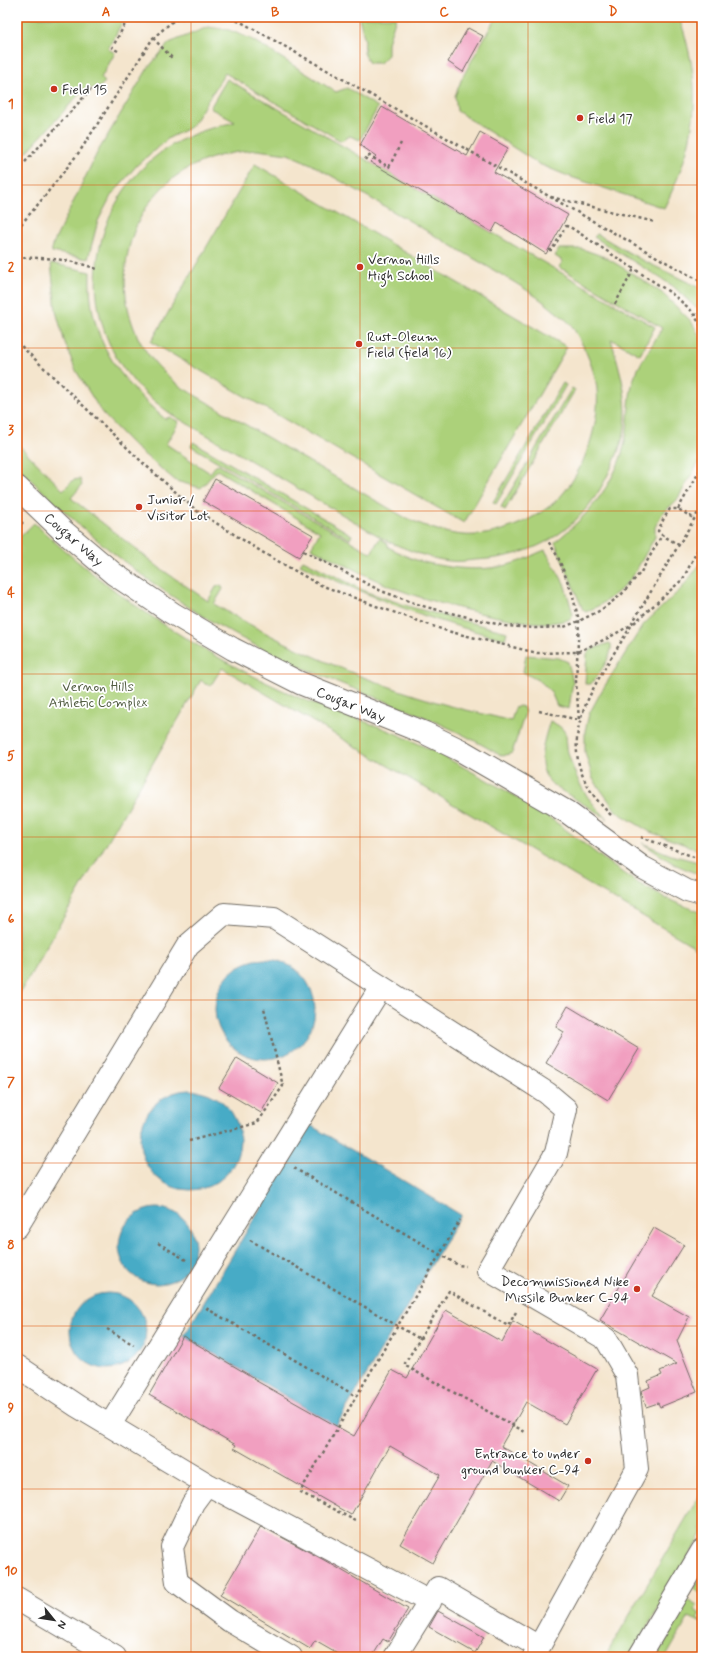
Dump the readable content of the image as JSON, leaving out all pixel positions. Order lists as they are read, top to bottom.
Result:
{
  "streets": {
    "street": ["Cougar Way"]
  },
  "parks": ["Vernon Hills Athletic Complex"],
  "places": [
    "Field 15",
    "Field 17",
    "Vernon Hills High School",
    "Rust-Oleum Field (field 16)",
    "Junior / Visitor Lot",
    "Decommissioned Nike Missile Bunker C-94",
    "Entrance to under ground bunker C-94"
  ],
  "north": "bottom right",
  "grid": {
    "columns": [
      "A",
      "B",
      "C",
      "D"
    ],
    "rows": [
      "1",
      "2",
      "3",
      "4",
      "5",
      "6",
      "7",
      "8",
      "9",
      "10"
    ]
  }
}
